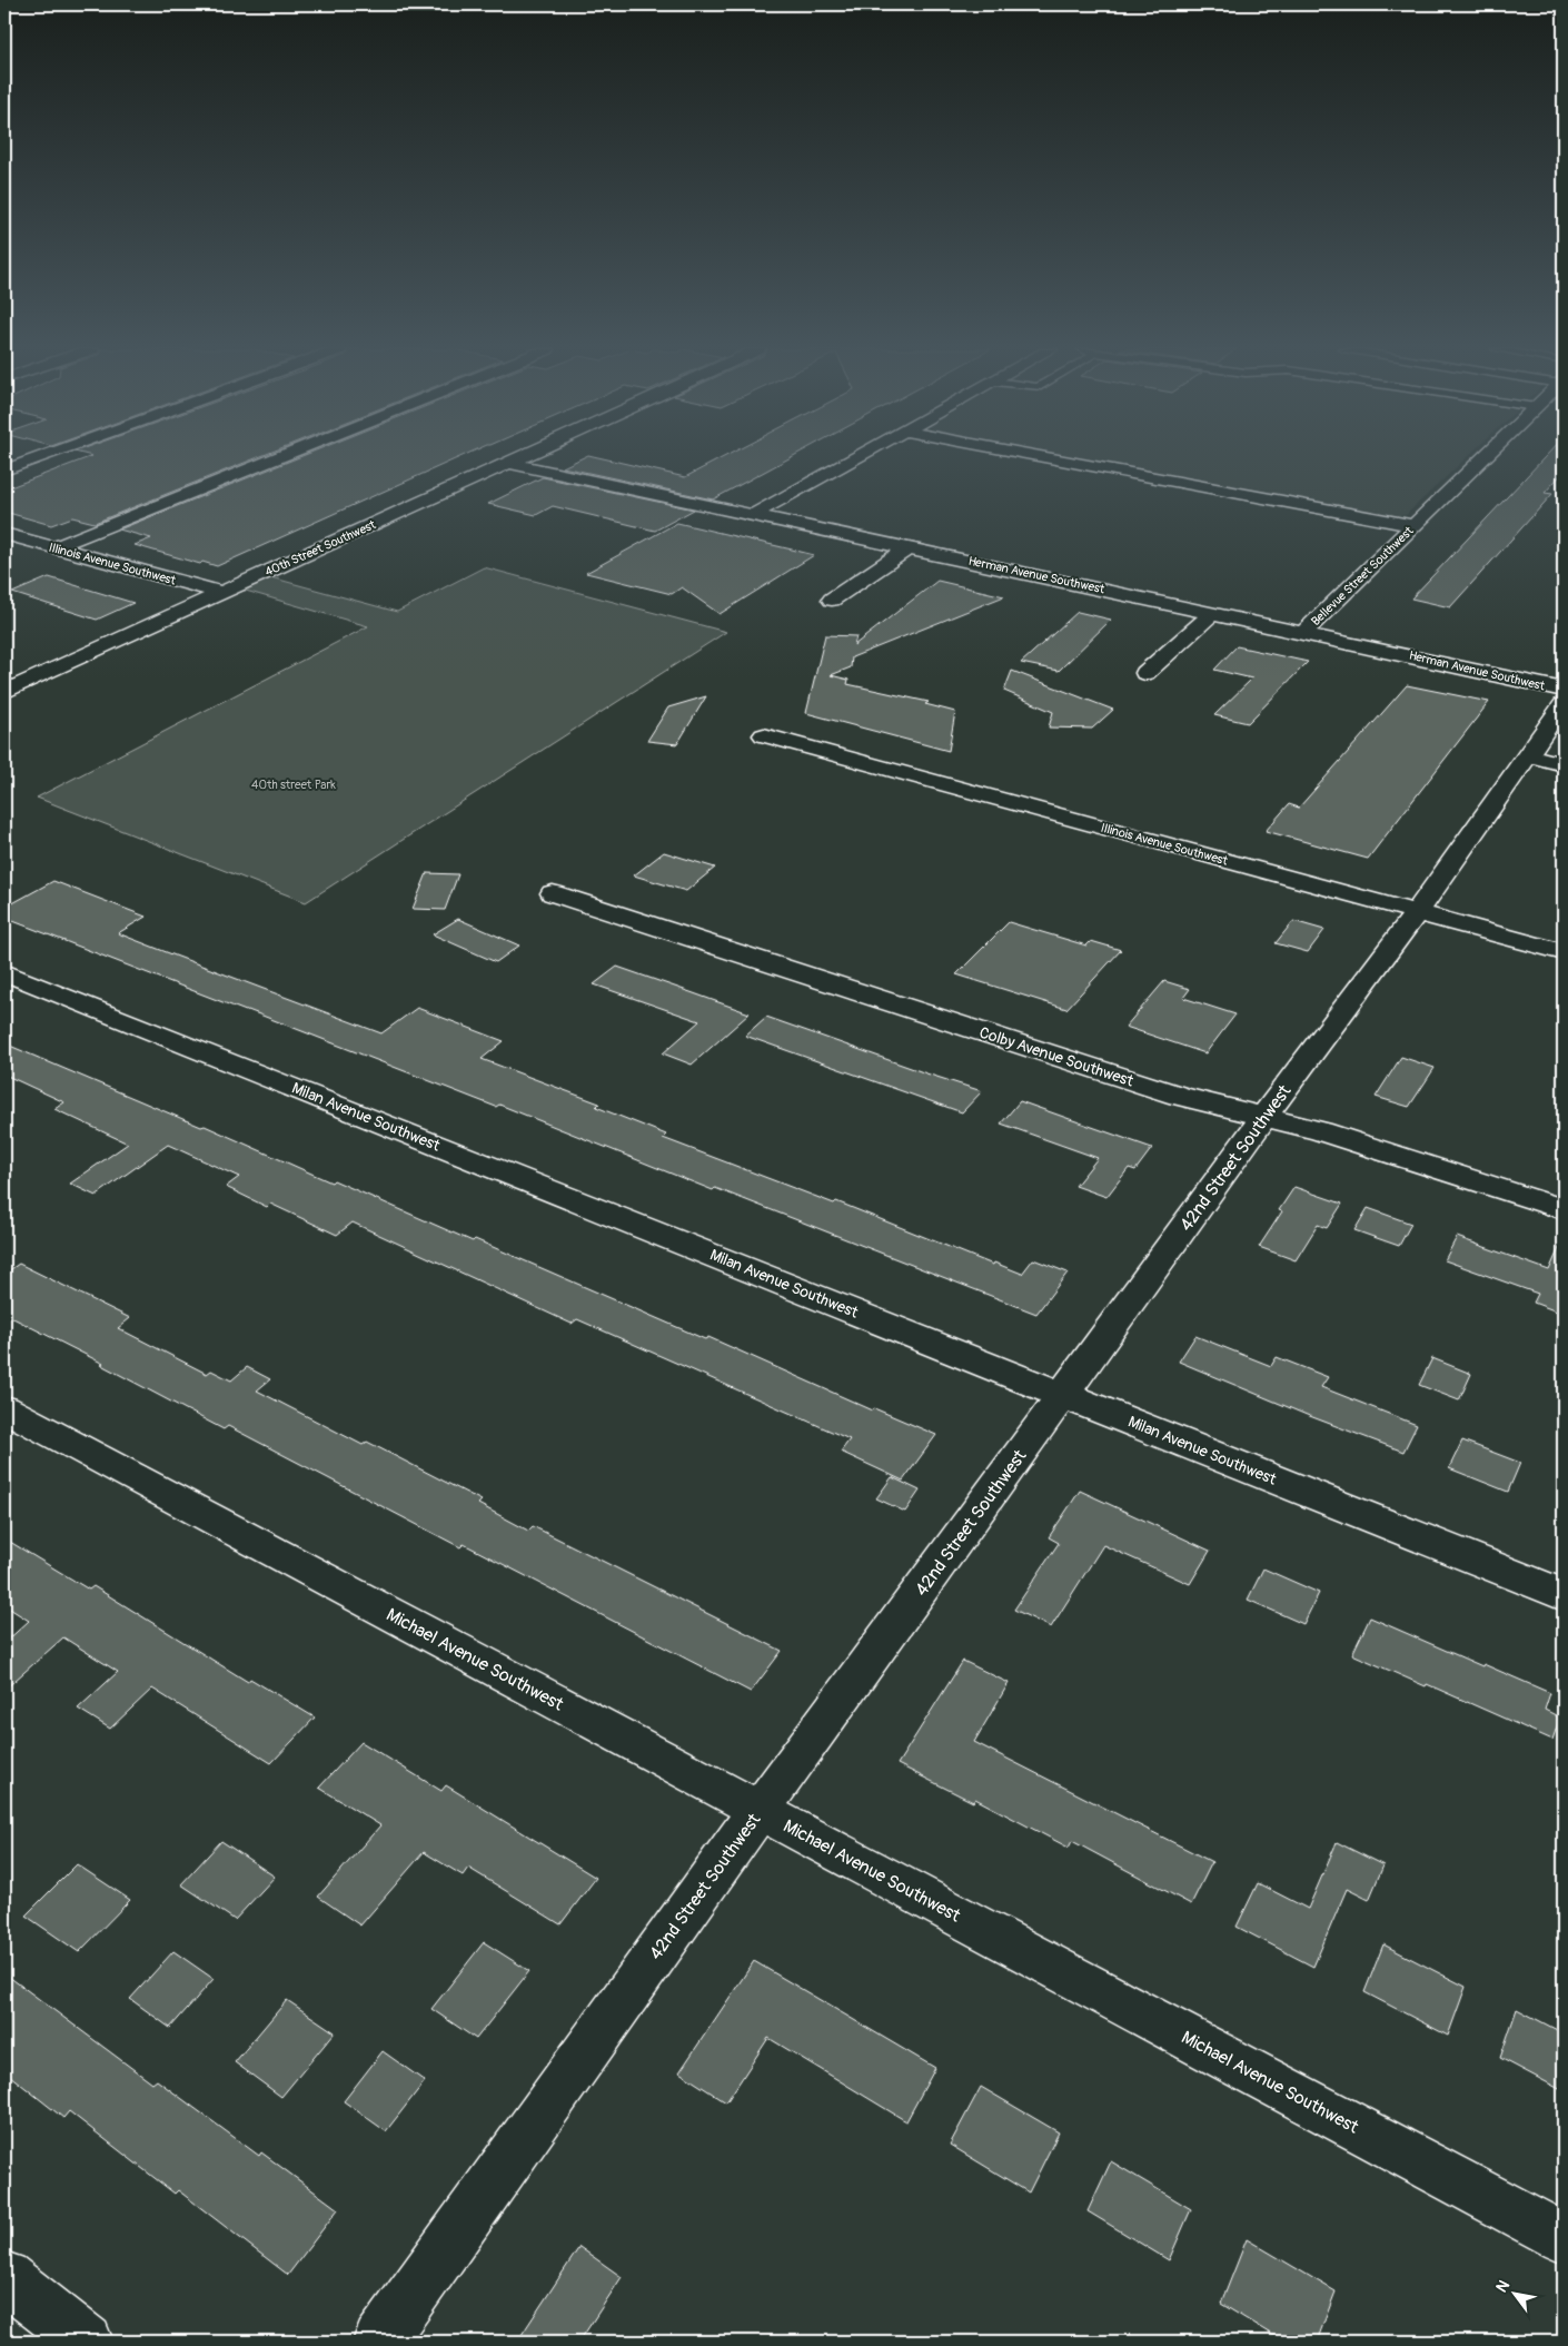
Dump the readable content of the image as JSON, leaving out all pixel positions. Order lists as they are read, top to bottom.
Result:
{
  "streets": {
    "street": [
      "40th Street Southwest",
      "Illinois Avenue Southwest",
      "Herman Avenue Southwest",
      "Bellevue Street Southwest",
      "Colby Avenue Southwest",
      "Milan Avenue Southwest",
      "42nd Street Southwest",
      "Michael Avenue Southwest"
    ]
  },
  "crossings": [
    ["40th Street Southwest", "Illinois Avenue Southwest"],
    ["40th Street Southwest", "Herman Avenue Southwest"],
    ["Illinois Avenue Southwest", "42nd Street Southwest"],
    ["Herman Avenue Southwest", "Bellevue Street Southwest"],
    ["Colby Avenue Southwest", "42nd Street Southwest"],
    ["Milan Avenue Southwest", "42nd Street Southwest"],
    ["42nd Street Southwest", "Michael Avenue Southwest"]
  ],
  "parks": ["40th street Park"],
  "north": "top left"
}
